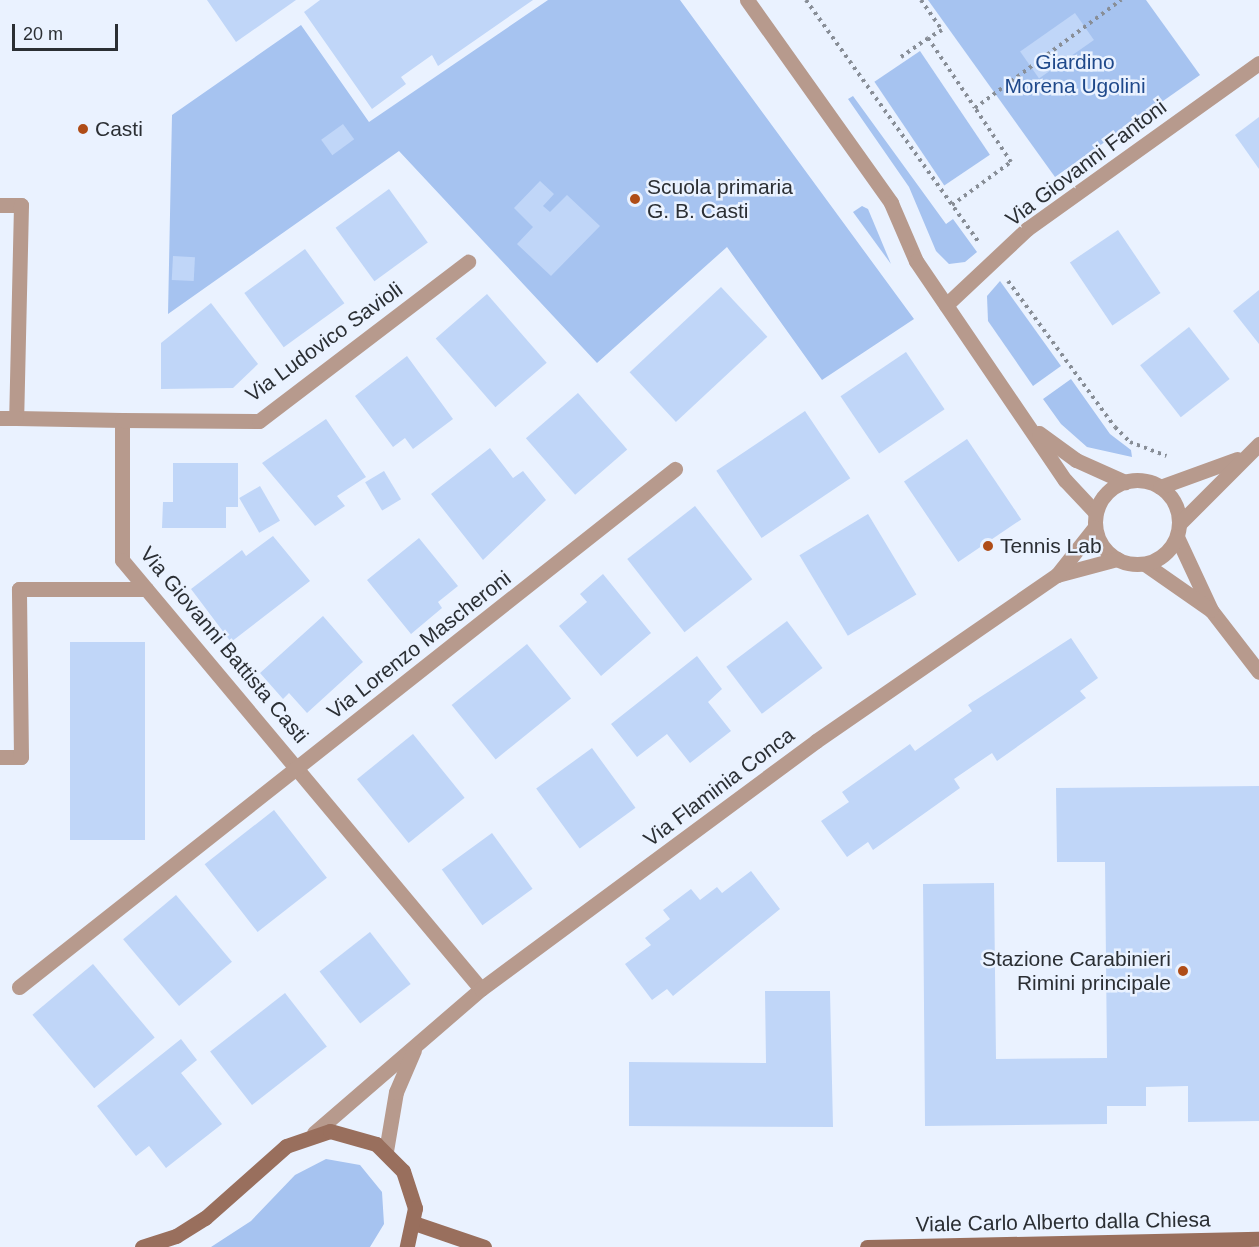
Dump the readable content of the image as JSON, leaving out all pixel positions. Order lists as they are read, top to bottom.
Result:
{
  "streets": {
    "main road": ["Viale Carlo Alberto dalla Chiesa"],
    "street": [
      "Via Giovanni Fantoni",
      "Via Ludovico Savioli",
      "Via Giovanni Battista Casti",
      "Via Lorenzo Mascheroni",
      "Via Flaminia Conca"
    ]
  },
  "crossings": [
    ["Via Ludovico Savioli", "Via Giovanni Battista Casti"],
    ["Via Giovanni Battista Casti", "Via Lorenzo Mascheroni"],
    ["Via Giovanni Battista Casti", "Via Flaminia Conca"]
  ],
  "parks": ["Giardino Morena Ugolini"],
  "places": [
    "Casti",
    "Scuola primaria G. B. Casti",
    "Tennis Lab",
    "Stazione Carabinieri Rimini principale"
  ],
  "scale_bar": "20 m"
}
